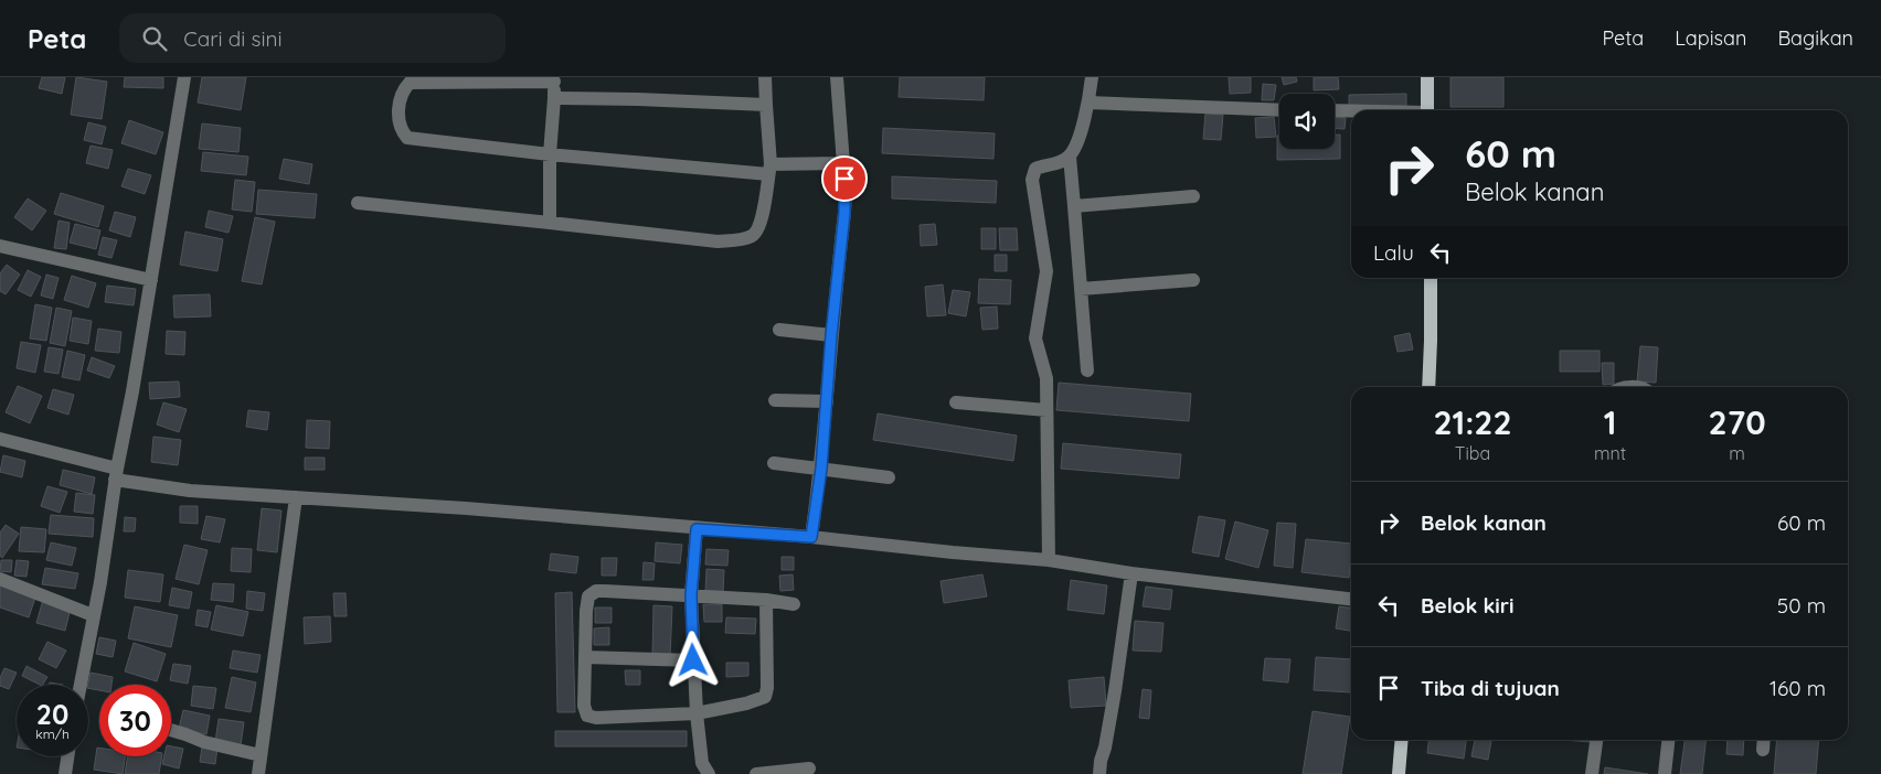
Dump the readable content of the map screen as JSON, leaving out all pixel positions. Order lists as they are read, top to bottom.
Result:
{
  "page": {
    "header": "Peta",
    "search": "Cari di sini",
    "nav": ["Peta", "Lapisan", "Bagikan"],
    "turn": ["60 m", "Belok kanan"],
    "then": "Lalu",
    "eta": [
      "21:22",
      "Tiba",
      "1",
      "mnt",
      "270",
      "m"
    ],
    "list": [
      {
        "name": "Belok kanan",
        "value": "60 m"
      },
      {
        "name": "Belok kiri",
        "value": "50 m"
      },
      {
        "name": "Tiba di tujuan",
        "value": "160 m"
      }
    ],
    "speed": "20 km/h",
    "limit": "30"
  }
}
